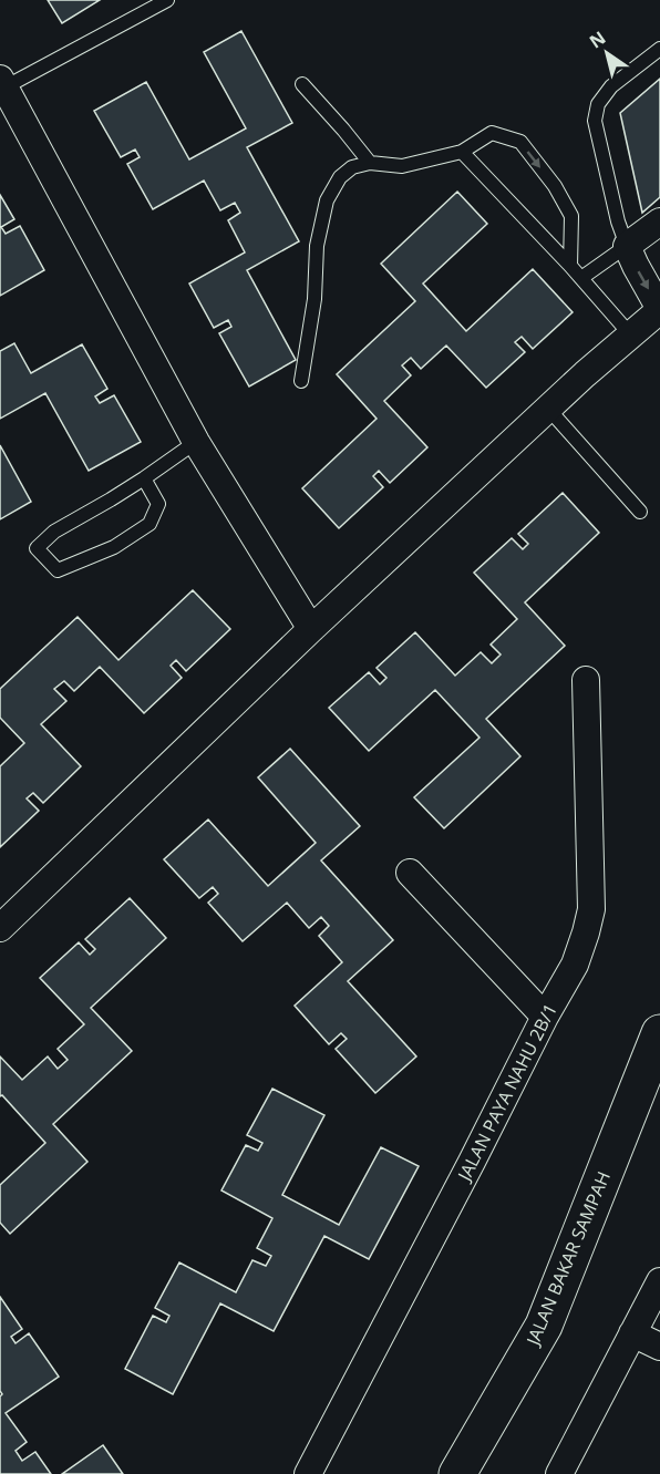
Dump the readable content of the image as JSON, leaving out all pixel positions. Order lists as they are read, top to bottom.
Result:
{
  "streets": {
    "main road": ["JALAN BAKAR SAMPAH"],
    "street": ["JALAN PAYA NAHU 2B/1"]
  },
  "north": "top left"
}
